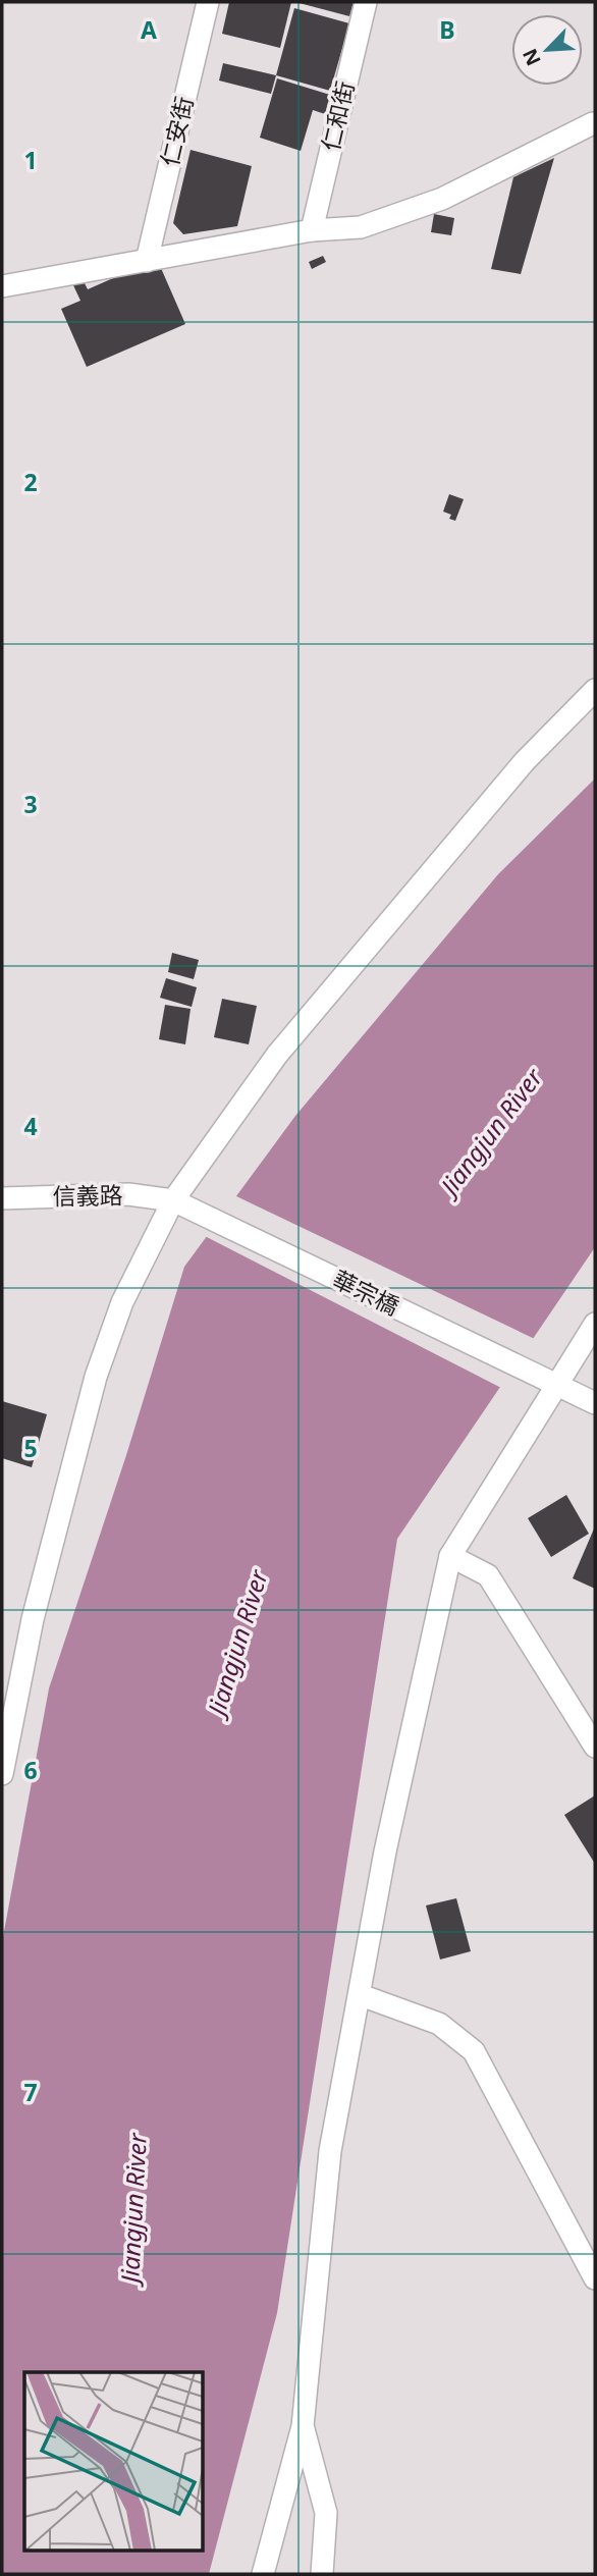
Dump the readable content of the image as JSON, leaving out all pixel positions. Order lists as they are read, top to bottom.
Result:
{
  "streets": {
    "street": [
      "仁和街",
      "仁安街",
      "信義路",
      "華宗橋"
    ]
  },
  "crossings": [
    ["信義路", "華宗橋"]
  ],
  "water": ["Jiangjun River"],
  "north": "bottom left",
  "grid": {
    "columns": ["A", "B"],
    "rows": [
      "1",
      "2",
      "3",
      "4",
      "5",
      "6",
      "7"
    ]
  }
}
